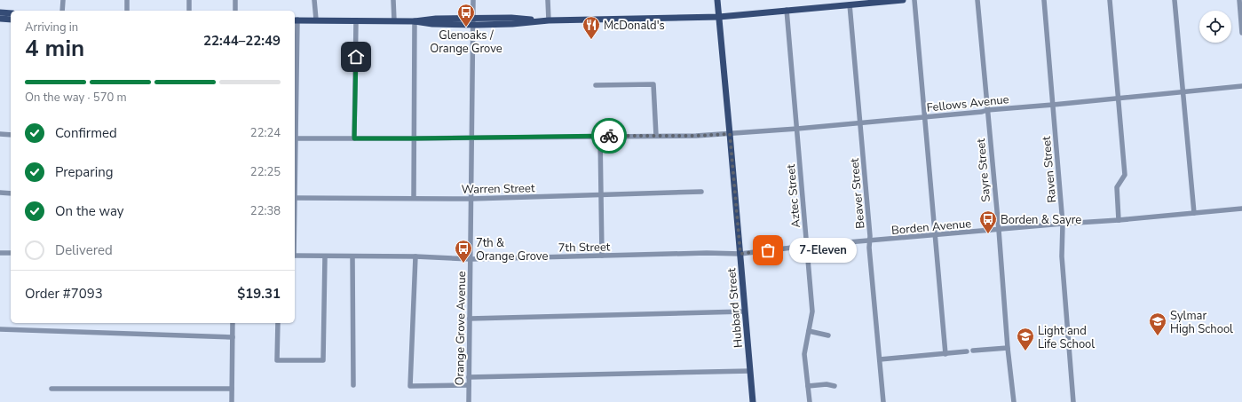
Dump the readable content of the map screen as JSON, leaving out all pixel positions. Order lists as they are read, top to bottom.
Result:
{
  "streets": {
    "main road": ["Hubbard Street"],
    "street": [
      "Fellows Avenue",
      "Raven Street",
      "Sayre Street",
      "Warren Street",
      "Beaver Street",
      "Aztec Street",
      "Borden Avenue",
      "7th Street",
      "Orange Grove Avenue"
    ]
  },
  "crossings": [
    ["Fellows Avenue", "Raven Street"],
    ["Fellows Avenue", "Sayre Street"],
    ["Fellows Avenue", "Beaver Street"],
    ["Fellows Avenue", "Aztec Street"],
    ["Fellows Avenue", "Hubbard Street"],
    ["Fellows Avenue", "Orange Grove Avenue"],
    ["Raven Street", "Borden Avenue"],
    ["Sayre Street", "Borden Avenue"],
    ["Warren Street", "Orange Grove Avenue"],
    ["Beaver Street", "Borden Avenue"],
    ["Aztec Street", "Borden Avenue"],
    ["Borden Avenue", "7th Street"],
    ["Borden Avenue", "Hubbard Street"],
    ["7th Street", "Orange Grove Avenue"]
  ],
  "places": {
    "bus stop": ["Glenoaks / Orange Grove", "Borden & Sayre", "7th & Orange Grove"],
    "restaurant": ["McDonald's"],
    "other": ["7-Eleven"],
    "school or university": ["Sylmar High School", "Light and Life School"]
  },
  "page": {
    "heading": ["4 min", "Arriving in", "22:44–22:49"],
    "panel": ["Order #7093", "$19.31"],
    "bar": "On the way · 570 m",
    "list": [
      ["Confirmed", "22:24"],
      ["Preparing", "22:25"],
      ["On the way", "22:38"],
      "Delivered"
    ],
    "bubble": "7-Eleven"
  }
}
